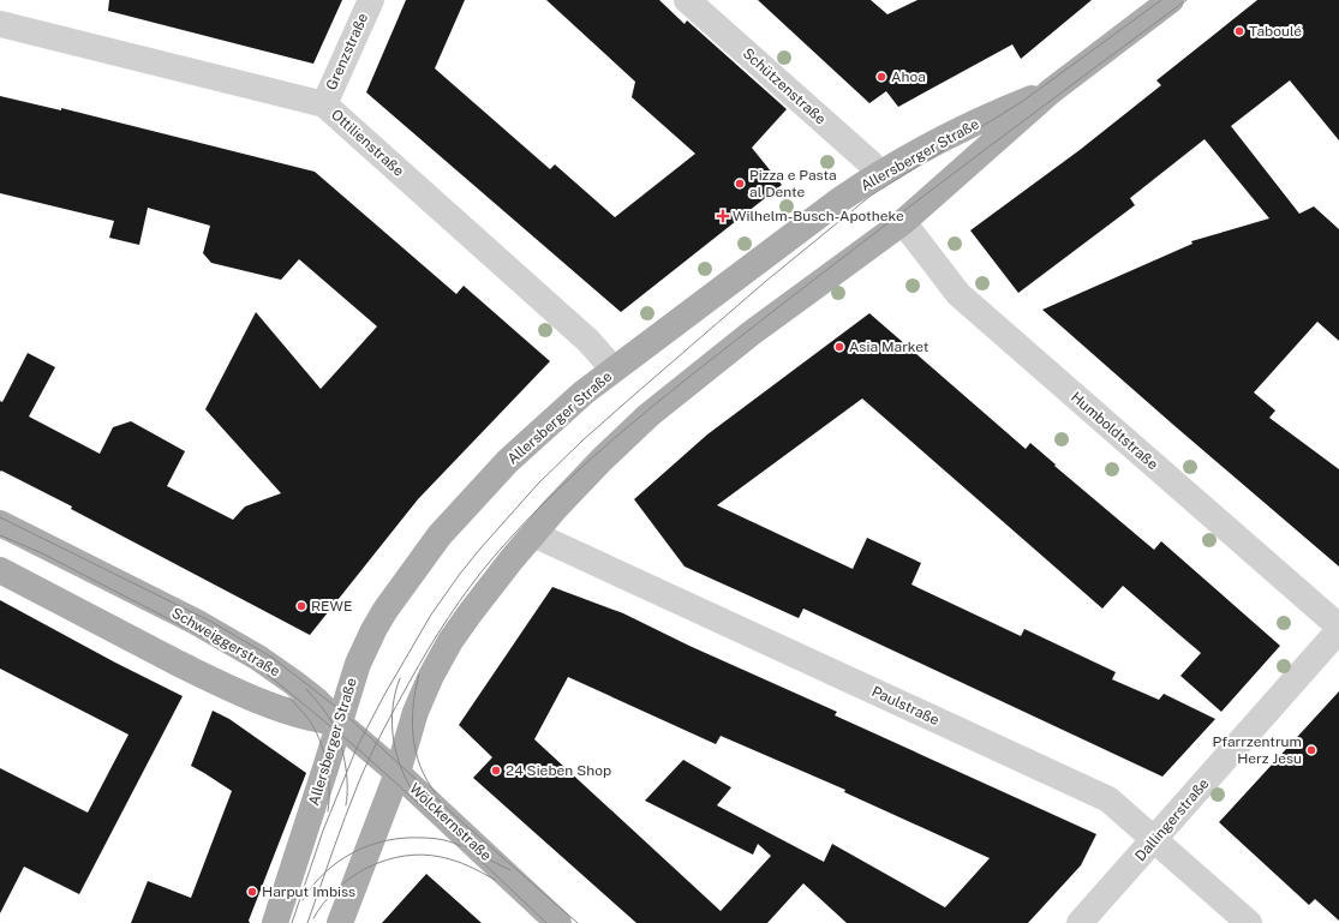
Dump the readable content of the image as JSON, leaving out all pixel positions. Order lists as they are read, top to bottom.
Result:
{
  "streets": {
    "main road": ["Allersberger Straße", "Schweiggerstraße", "Wölckernstraße"],
    "street": [
      "Grenzstraße",
      "Schützenstraße",
      "Ottilienstraße",
      "Humboldtstraße",
      "Paulstraße",
      "Dallingerstraße"
    ]
  },
  "crossings": [
    ["Grenzstraße", "Ottilienstraße"],
    ["Schützenstraße", "Allersberger Straße"],
    ["Ottilienstraße", "Allersberger Straße"],
    ["Allersberger Straße", "Humboldtstraße"],
    ["Allersberger Straße", "Schweiggerstraße"],
    ["Allersberger Straße", "Paulstraße"],
    ["Allersberger Straße", "Wölckernstraße"],
    ["Humboldtstraße", "Dallingerstraße"],
    ["Schweiggerstraße", "Wölckernstraße"],
    ["Paulstraße", "Dallingerstraße"]
  ],
  "places": {
    "other": [
      "Taboulé",
      "Ahoa",
      "Pizza e Pasta al Dente",
      "Asia Market",
      "REWE",
      "Pfarrzentrum Herz Jesu",
      "24 Sieben Shop",
      "Harput Imbiss"
    ],
    "health": ["Wilhelm-Busch-Apotheke"]
  }
}
